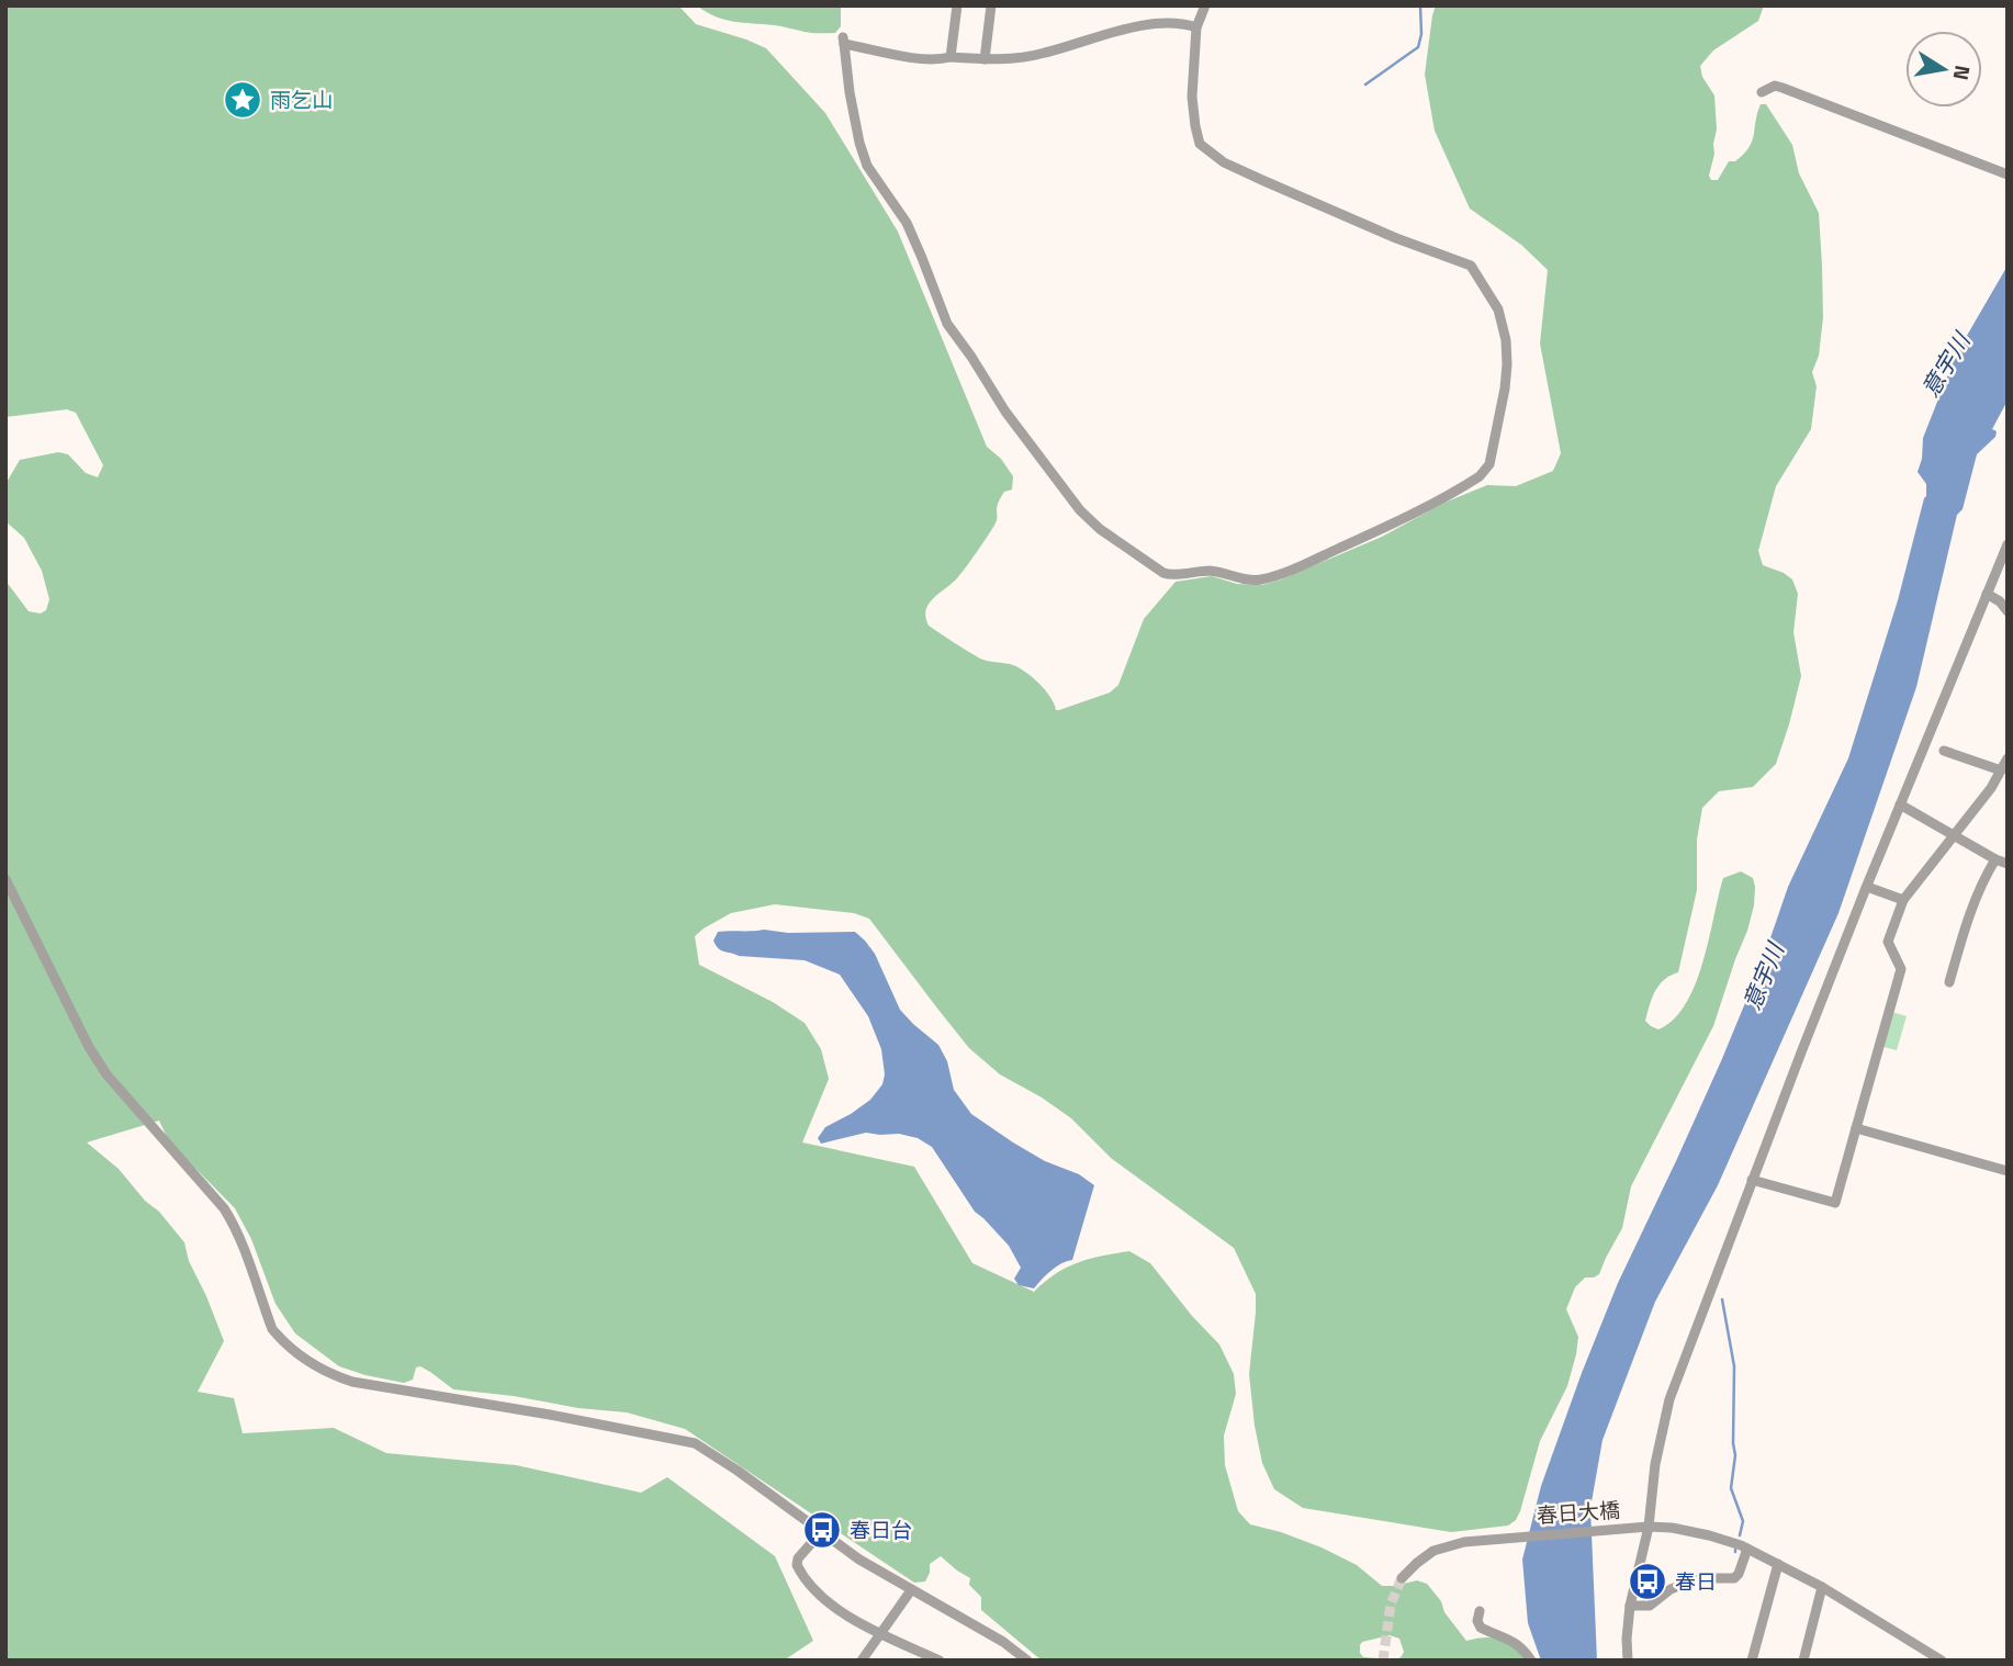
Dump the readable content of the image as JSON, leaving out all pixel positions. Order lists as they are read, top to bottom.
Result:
{
  "streets": {
    "street": ["春日大橋"]
  },
  "water": ["意宇川"],
  "places": {
    "place": ["雨乞山"],
    "bus stop": ["春日台", "春日"]
  },
  "north": "right"
}
